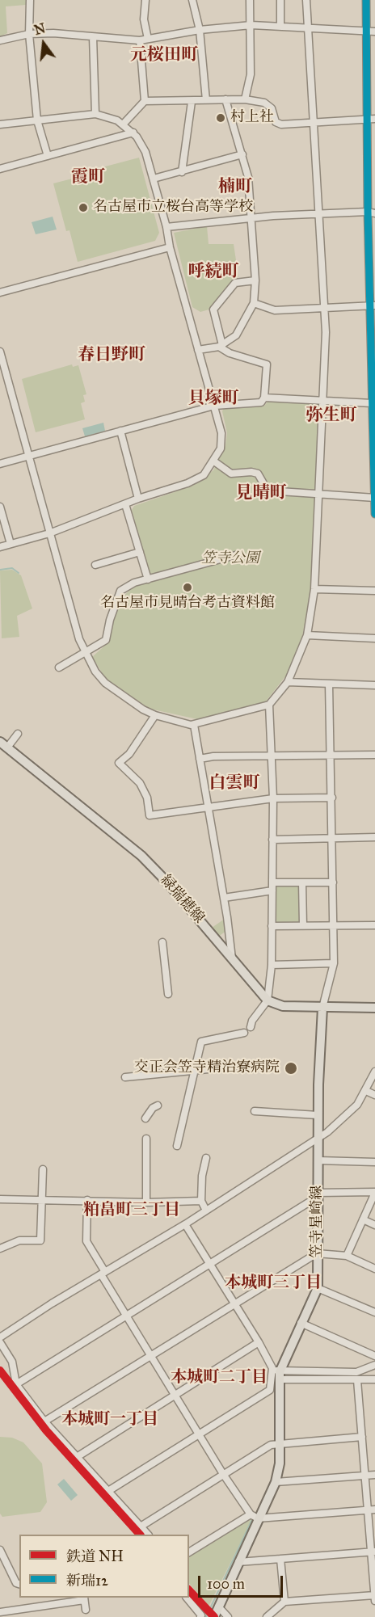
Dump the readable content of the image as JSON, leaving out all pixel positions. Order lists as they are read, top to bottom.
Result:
{
  "streets": {
    "main road": ["緑瑞穂線", "笠寺星崎線"]
  },
  "districts": [
    "元桜田町",
    "霞町",
    "楠町",
    "呼続町",
    "春日野町",
    "貝塚町",
    "弥生町",
    "見晴町",
    "白雲町",
    "粕畠町三丁目",
    "本城町三丁目",
    "本城町二丁目",
    "本城町一丁目"
  ],
  "parks": ["笠寺公園"],
  "places": [
    "村上社",
    "名古屋市立桜台高等学校",
    "名古屋市見晴台考古資料館",
    "交正会笠寺精治寮病院"
  ],
  "lines": ["transit line 新瑞12", "rail line NH"],
  "legend": ["鉄道 NH", "新瑞12"],
  "scale_bar": "100 m",
  "north": "top"
}
